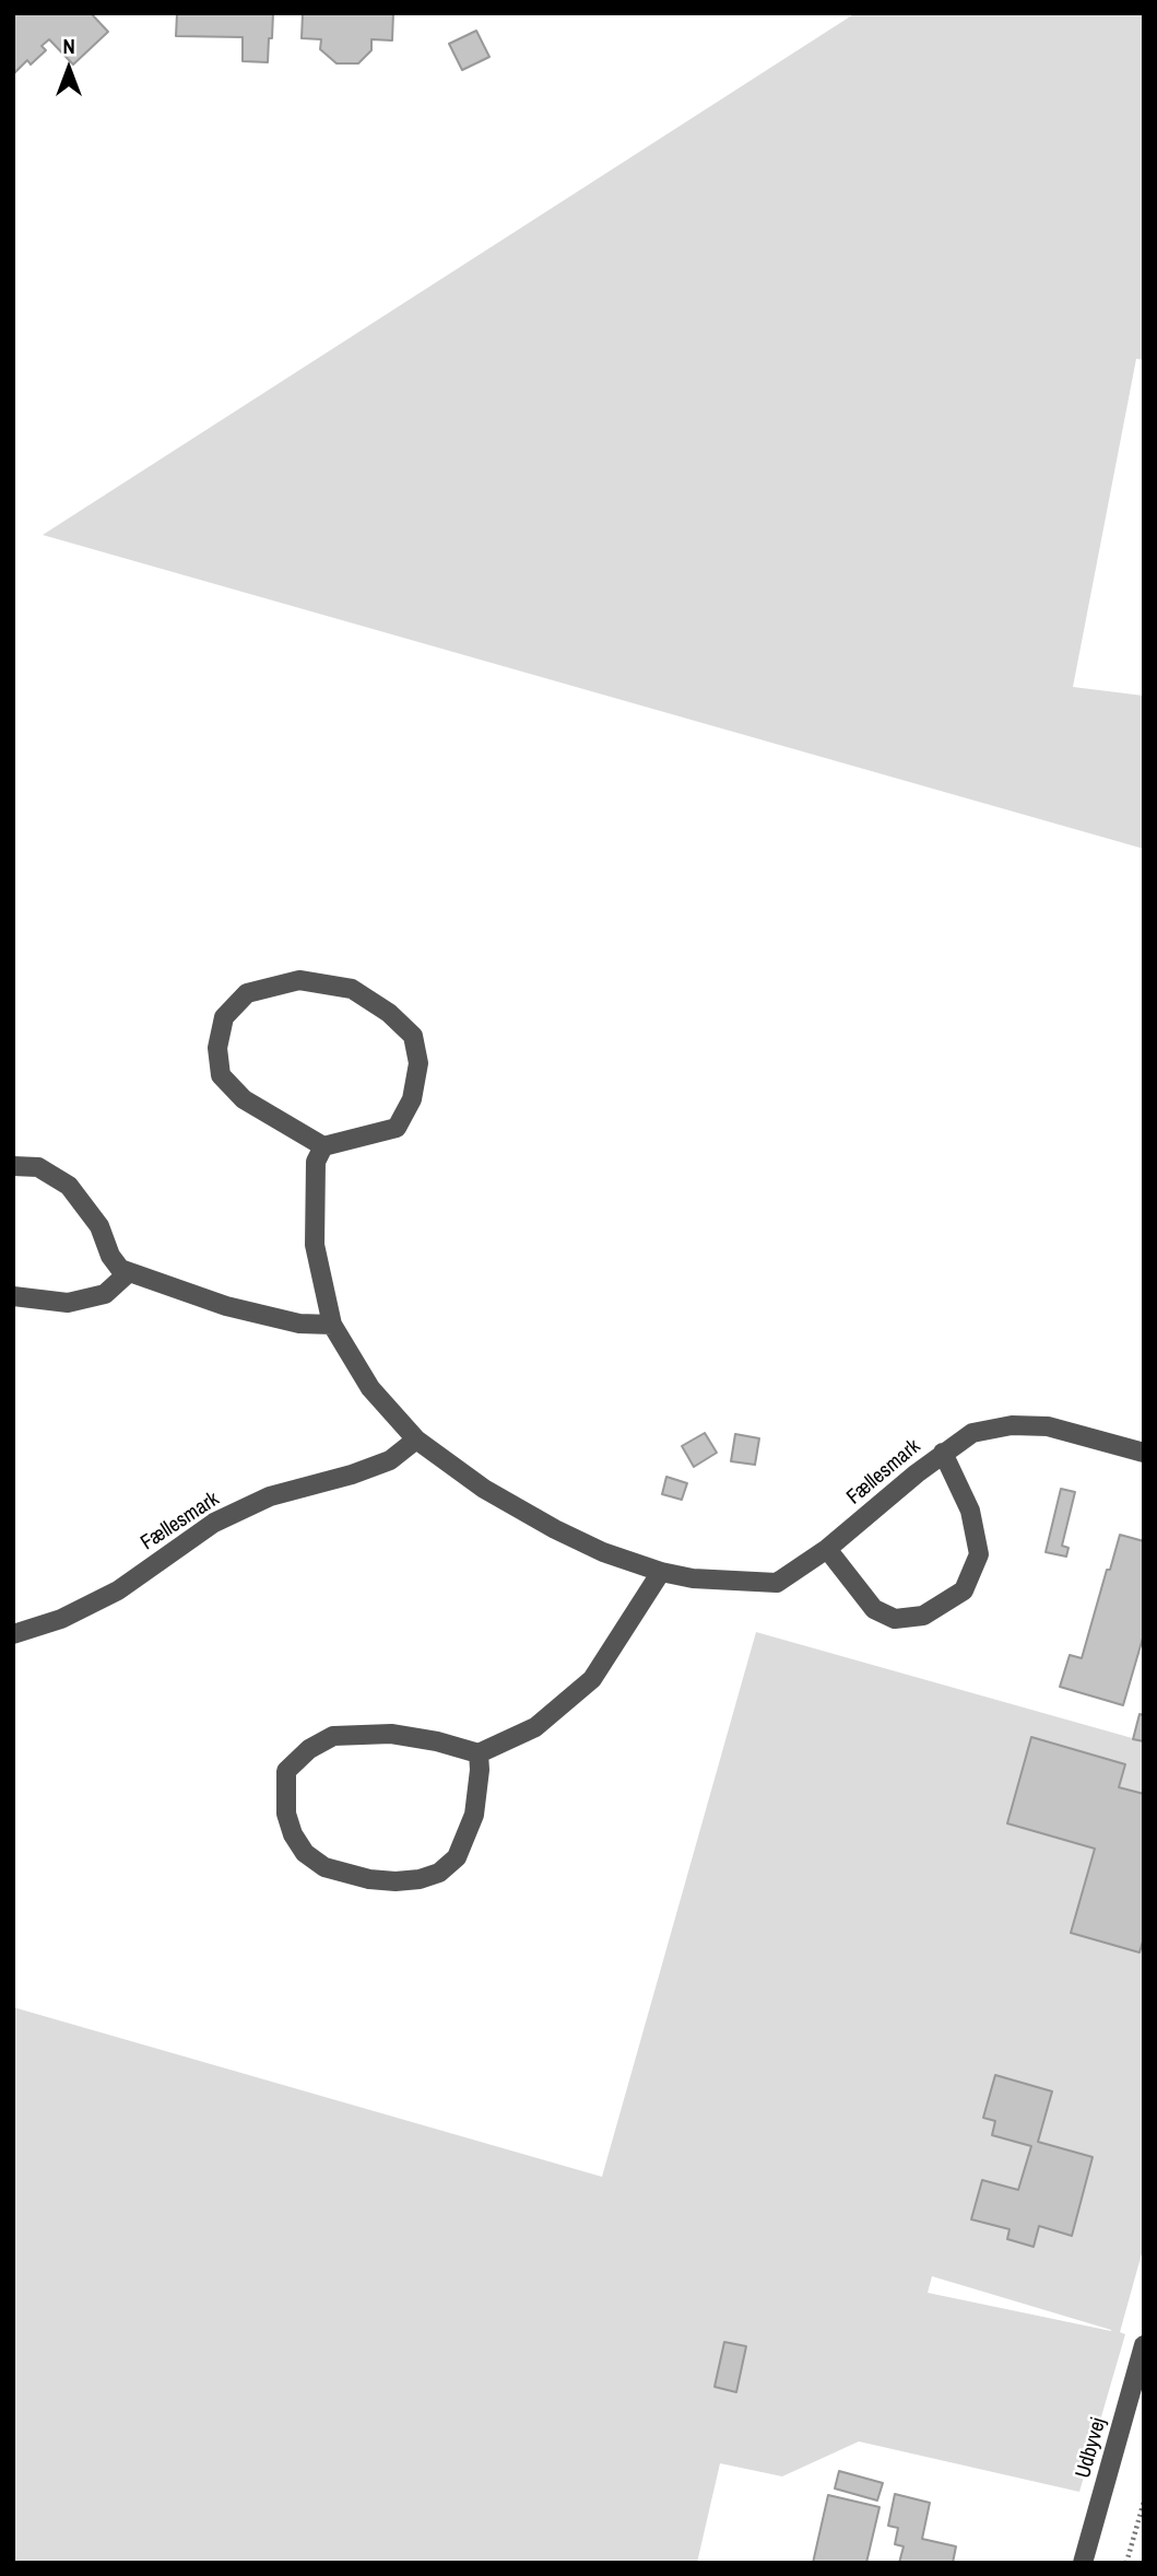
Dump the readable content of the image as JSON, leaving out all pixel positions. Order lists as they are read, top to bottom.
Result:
{
  "streets": {
    "street": ["Fællesmark", "Udbyvej"]
  },
  "north": "top"
}
